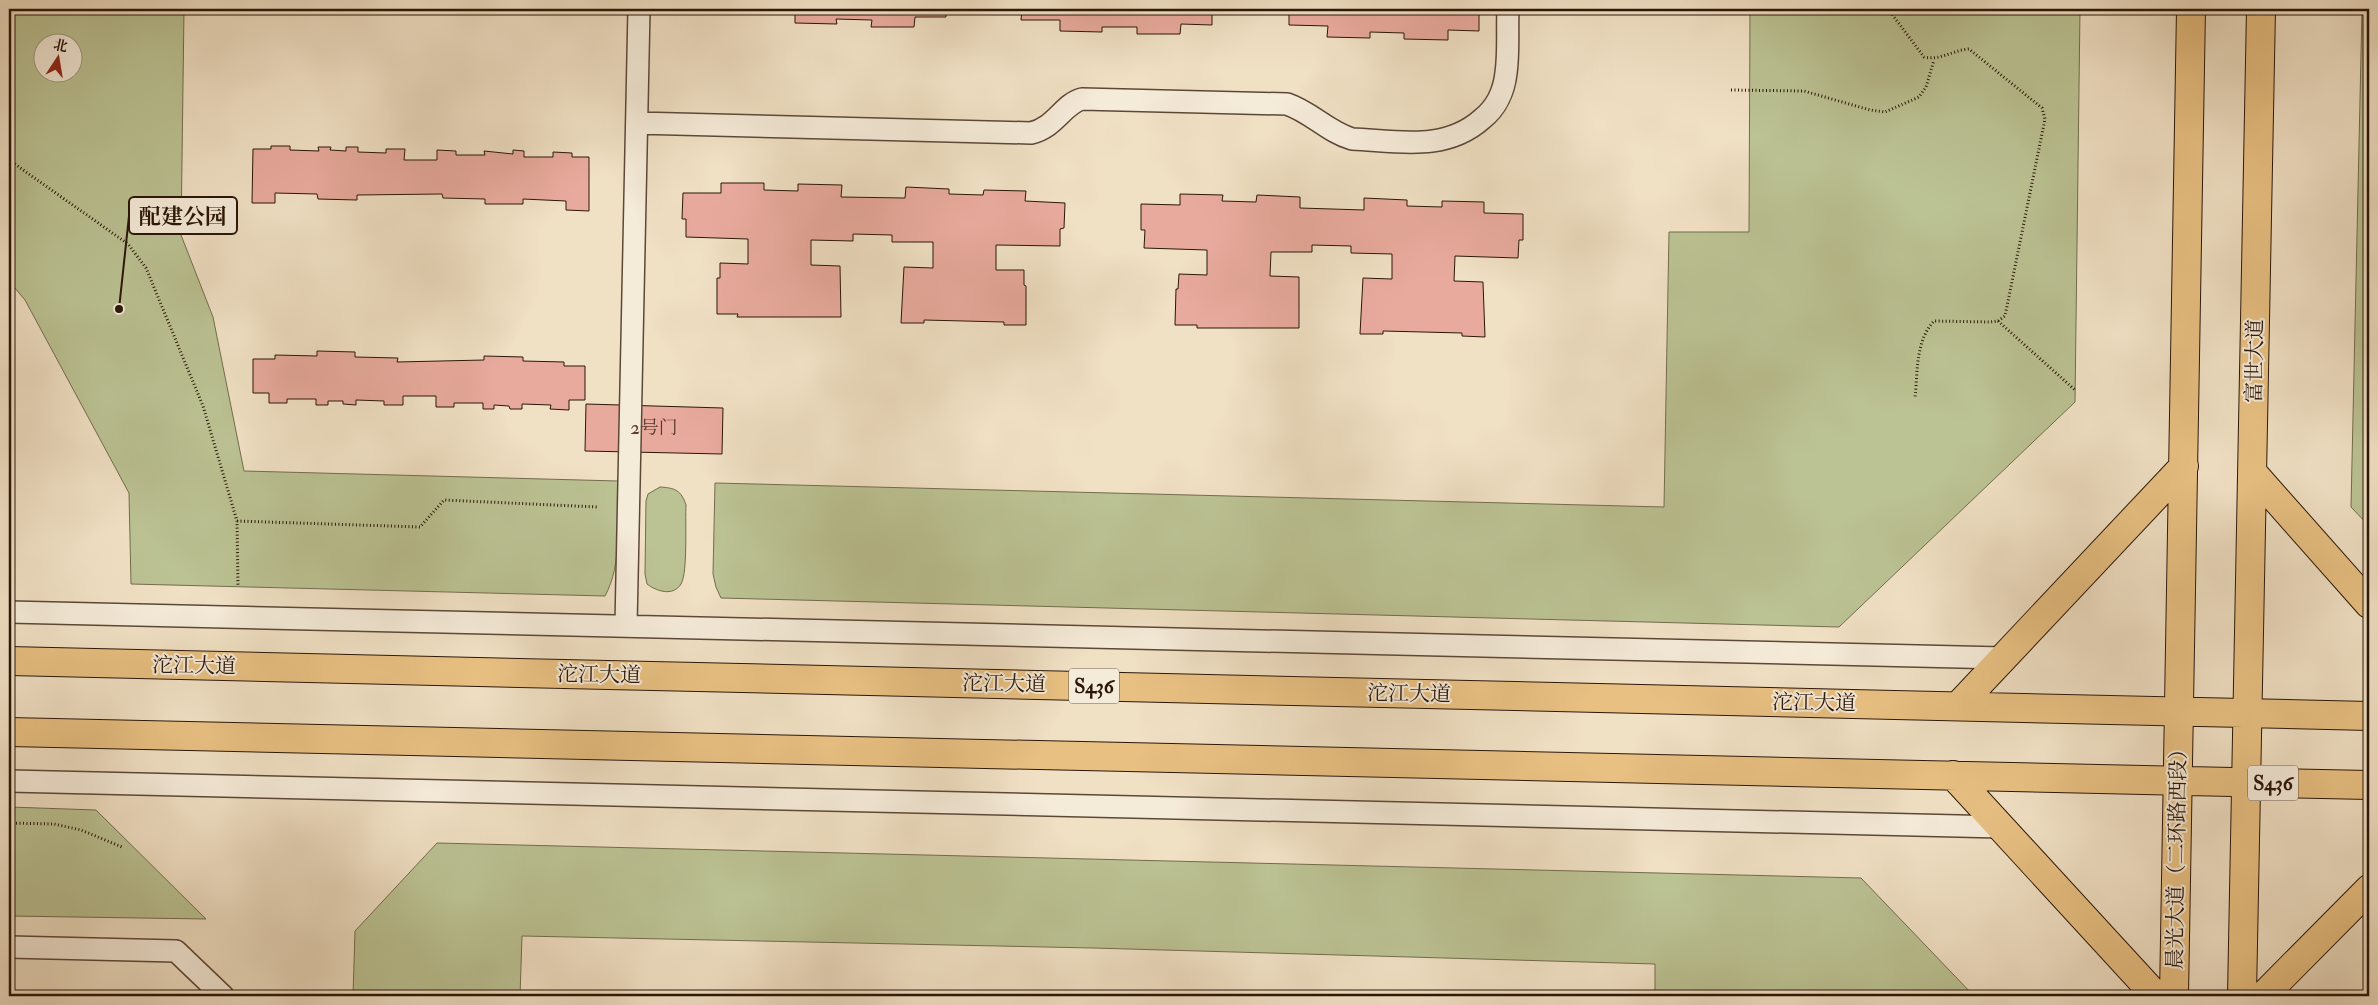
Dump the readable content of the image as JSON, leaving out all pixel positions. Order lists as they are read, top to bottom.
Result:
{
  "streets": {
    "highway": [
      "富世大道",
      "沱江大道",
      "S436",
      "晨光大道（二环路西段）"
    ]
  },
  "crossings": [
    ["富世大道", "S436"],
    ["沱江大道", "S436"],
    ["沱江大道", "晨光大道（二环路西段）"],
    ["S436", "晨光大道（二环路西段）"]
  ],
  "places": ["配建公园"],
  "house_numbers": ["2号门"],
  "north": "top"
}
